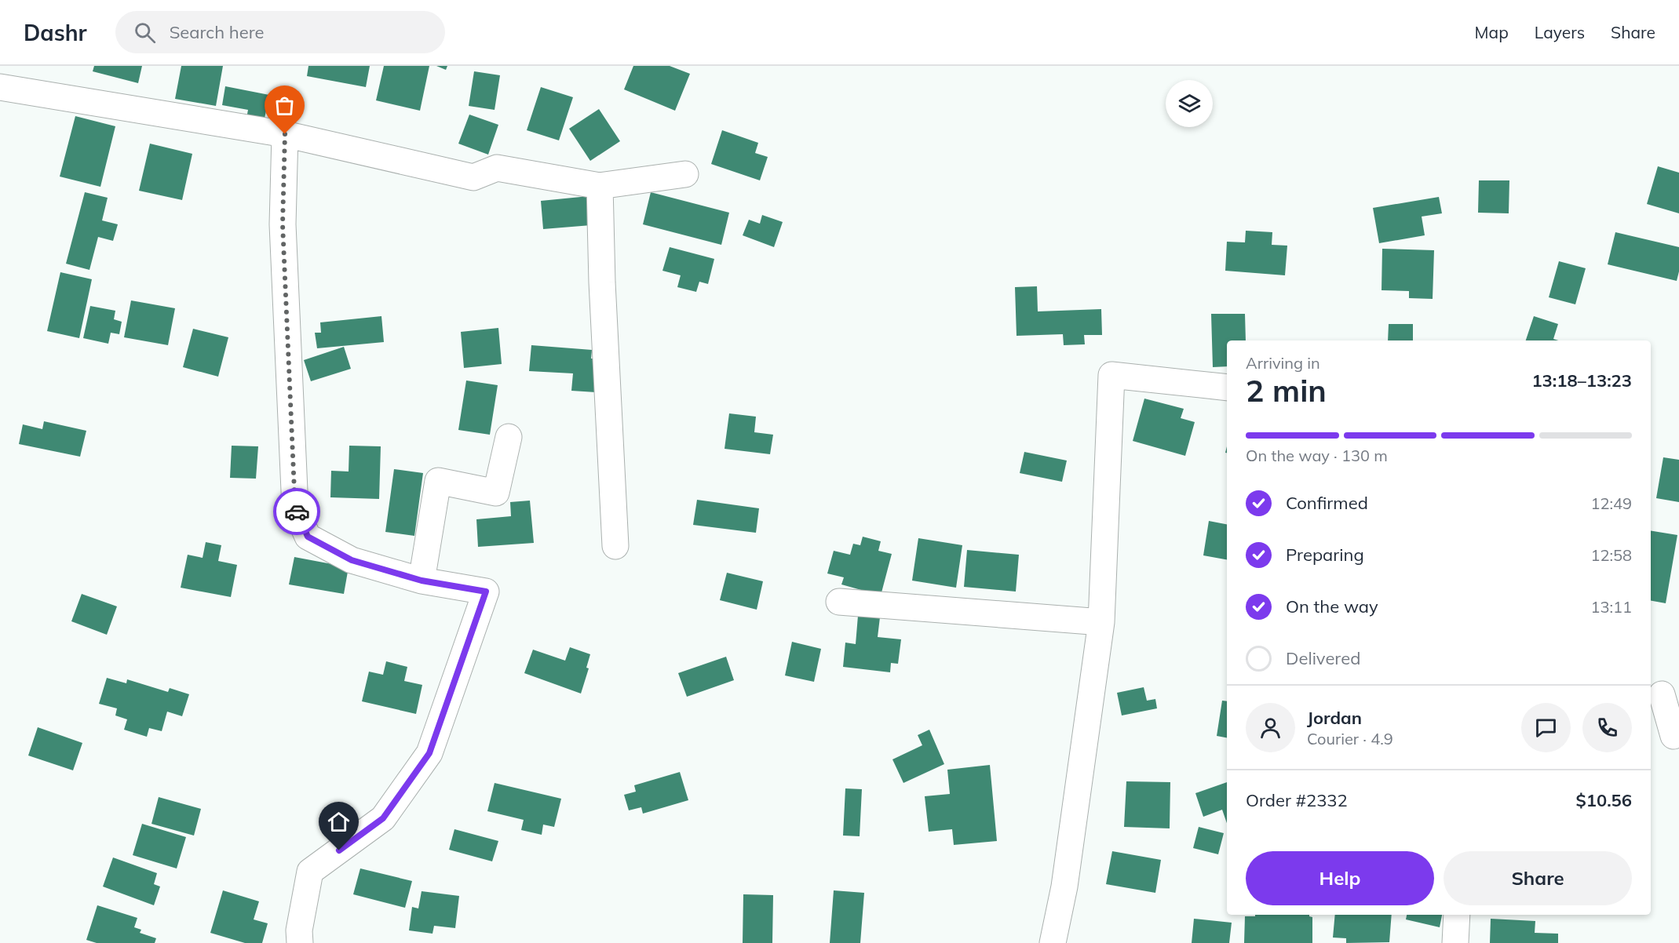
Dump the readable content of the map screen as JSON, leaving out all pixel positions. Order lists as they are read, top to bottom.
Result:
{
  "page": {
    "header": "Dashr",
    "search": "Search here",
    "nav": ["Map", "Layers", "Share"],
    "heading": ["2 min", "Arriving in", "13:18–13:23"],
    "panel": [
      "Jordan",
      "Courier · 4.9",
      "Order #2332",
      "$10.56"
    ],
    "bar": "On the way · 130 m",
    "list": [
      ["Confirmed", "12:49"],
      ["Preparing", "12:58"],
      ["On the way", "13:11"],
      "Delivered"
    ],
    "buttons": ["Help", "Share"]
  }
}
